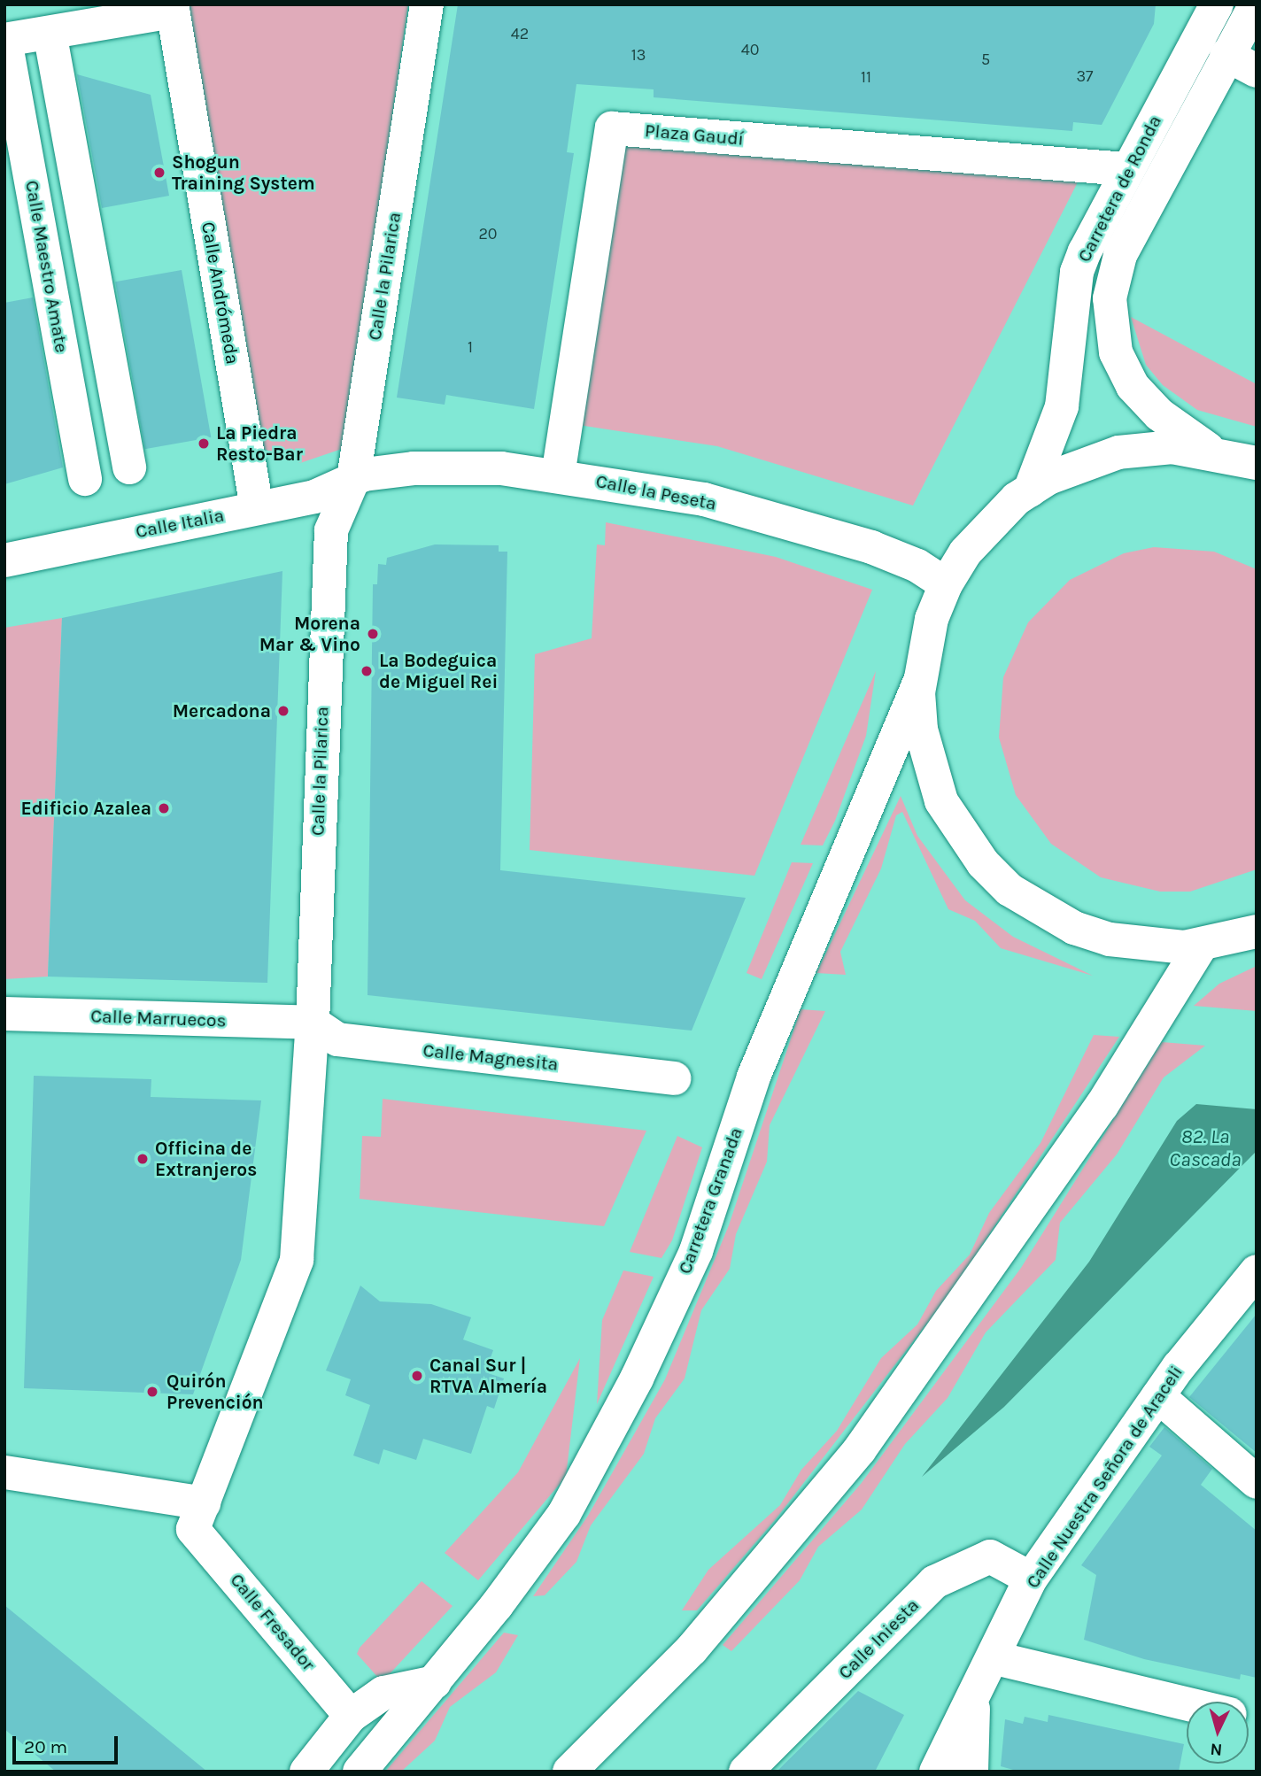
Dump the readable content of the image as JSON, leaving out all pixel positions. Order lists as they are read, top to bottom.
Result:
{
  "streets": {
    "street": [
      "Plaza Gaudí",
      "Carretera de Ronda",
      "Calle Maestro Amate",
      "Calle la Pilarica",
      "Calle Andrómeda",
      "Calle la Peseta",
      "Calle Italia",
      "Calle Marruecos",
      "Calle Magnesita",
      "Carretera Granada",
      "Calle Nuestra Señora de Araceli",
      "Calle Fresador",
      "Calle Iniesta"
    ]
  },
  "crossings": [
    ["Plaza Gaudí", "Carretera de Ronda"],
    ["Plaza Gaudí", "Calle la Peseta"],
    ["Calle la Pilarica", "Calle la Peseta"],
    ["Calle la Pilarica", "Calle Italia"],
    ["Calle la Pilarica", "Calle Marruecos"],
    ["Calle la Pilarica", "Calle Magnesita"],
    ["Calle la Pilarica", "Calle Fresador"],
    ["Calle Andrómeda", "Calle Italia"],
    ["Calle la Peseta", "Calle Italia"],
    ["Calle Marruecos", "Calle Magnesita"],
    ["Calle Nuestra Señora de Araceli", "Calle Iniesta"]
  ],
  "water": ["82. La Cascada"],
  "places": [
    "Shogun Training System",
    "La Piedra Resto-Bar",
    "Morena Mar & Vino",
    "La Bodeguica de Miguel Rei",
    "Mercadona",
    "Edificio Azalea",
    "Officina de Extranjeros",
    "Canal Sur | RTVA Almería",
    "Quirón Prevención"
  ],
  "house_numbers": [
    "42",
    "40",
    "13",
    "5",
    "37",
    "11",
    "20",
    "1"
  ],
  "scale_bar": "20 m",
  "north": "bottom"
}
